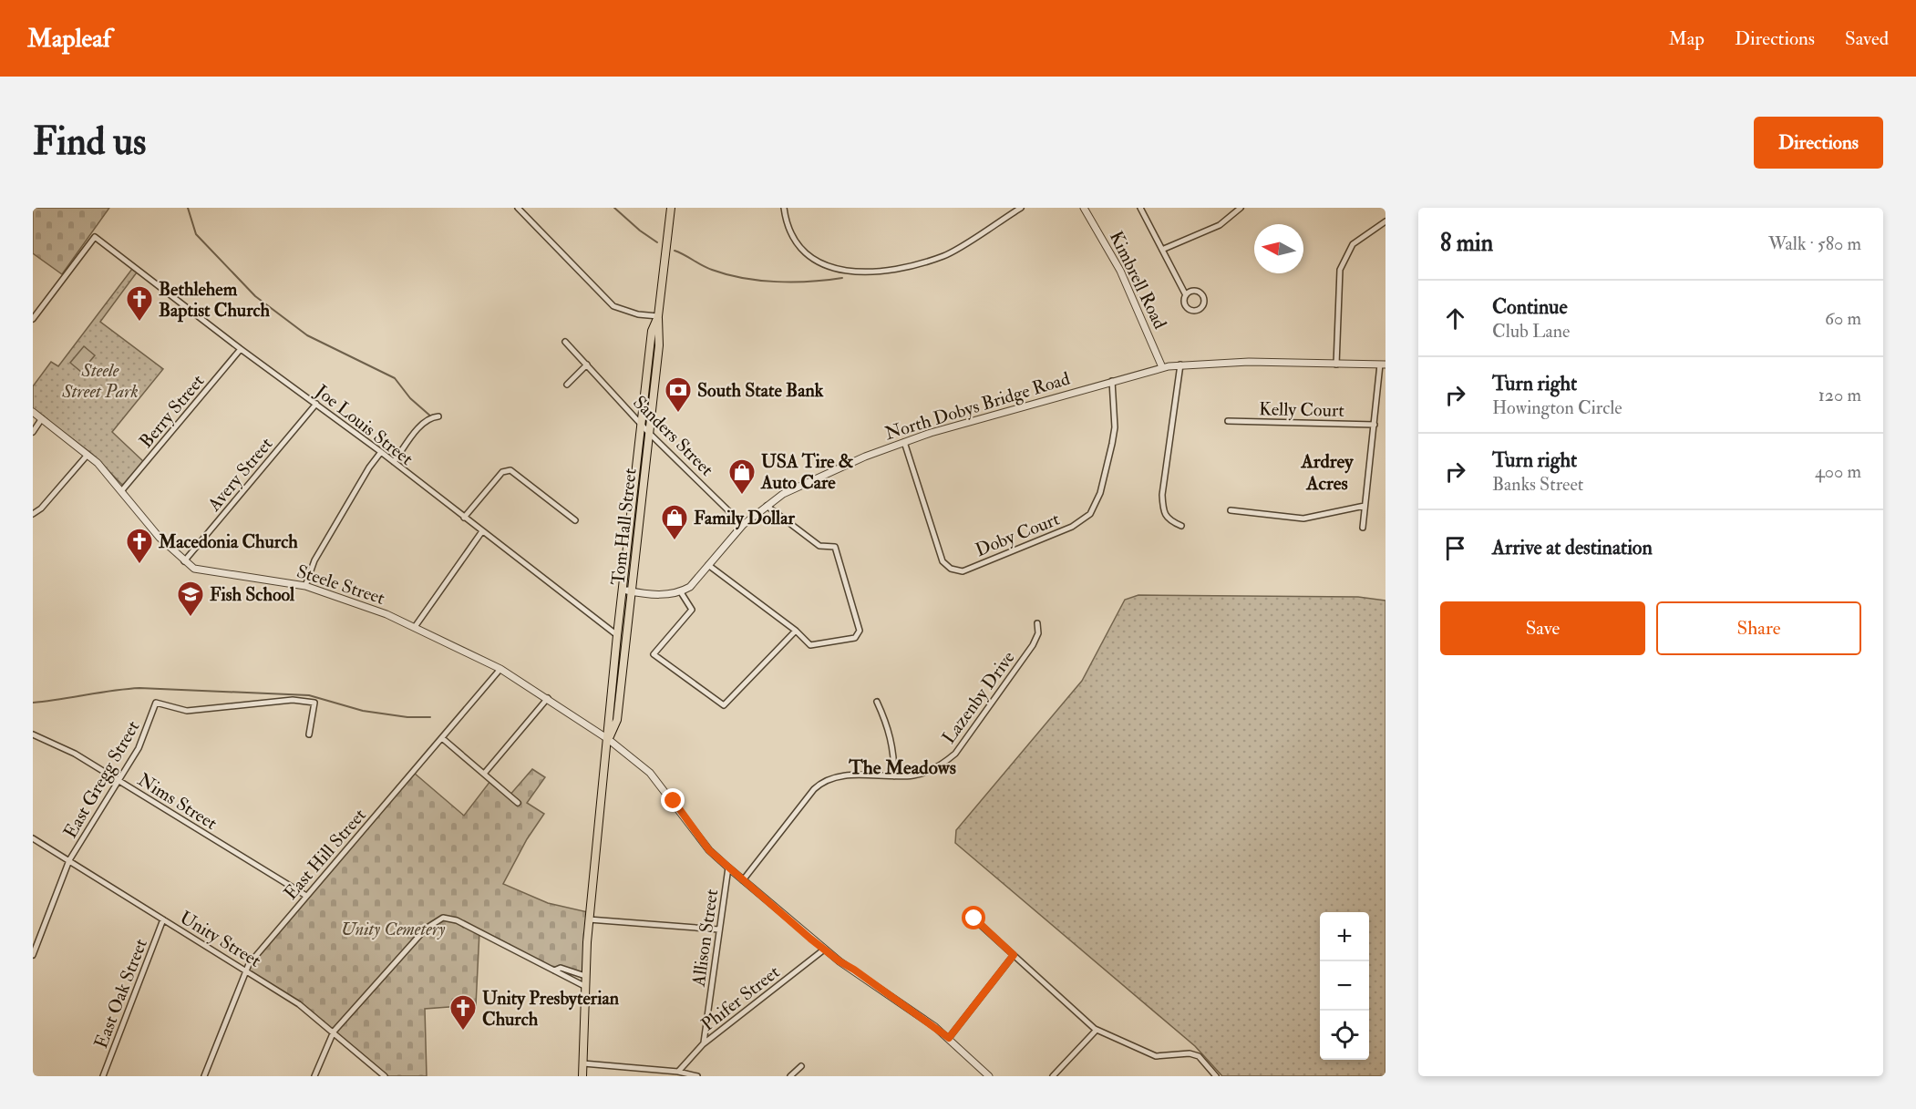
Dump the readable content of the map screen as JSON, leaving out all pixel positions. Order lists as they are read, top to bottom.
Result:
{
  "streets": {
    "main road": ["Tom Hall Street"],
    "street": [
      "Kimbrell Road",
      "North Dobys Bridge Road",
      "Kelly Court",
      "Berry Street",
      "Joe Louis Street",
      "Sanders Street",
      "Avery Street",
      "Doby Court",
      "Steele Street",
      "Lazenby Drive",
      "East Gregg Street",
      "Nims Street",
      "East Hill Street",
      "Allison Street",
      "Unity Street",
      "East Oak Street",
      "Phifer Street"
    ]
  },
  "crossings": [
    ["Kimbrell Road", "North Dobys Bridge Road"],
    ["North Dobys Bridge Road", "Sanders Street"],
    ["North Dobys Bridge Road", "Doby Court"],
    ["Berry Street", "Joe Louis Street"],
    ["Berry Street", "Steele Street"],
    ["Joe Louis Street", "Avery Street"],
    ["Joe Louis Street", "Tom Hall Street"],
    ["Sanders Street", "Tom Hall Street"],
    ["Avery Street", "Steele Street"],
    ["Tom Hall Street", "Steele Street"],
    ["Steele Street", "Lazenby Drive"],
    ["Steele Street", "East Hill Street"],
    ["Steele Street", "Allison Street"],
    ["Steele Street", "Phifer Street"],
    ["East Gregg Street", "Nims Street"],
    ["East Gregg Street", "Unity Street"],
    ["Nims Street", "East Hill Street"],
    ["East Hill Street", "Unity Street"],
    ["Allison Street", "Phifer Street"],
    ["Unity Street", "East Oak Street"]
  ],
  "districts": ["Ardrey Acres", "The Meadows"],
  "parks": ["Steele Street Park", "Unity Cemetery"],
  "places": {
    "church": ["Bethlehem Baptist Church", "Macedonia Church", "Unity Presbyterian Church"],
    "bank": ["South State Bank"],
    "shop": ["USA Tire & Auto Care", "Family Dollar"],
    "school or university": ["Fish School"]
  },
  "north": "left",
  "page": {
    "header": "Mapleaf",
    "nav": ["Map", "Directions", "Saved"],
    "buttons": [
      "Directions",
      ["Save", "Share"]
    ],
    "title": "Find us",
    "heading": ["8 min", "Walk · 580 m"],
    "list": [
      ["Continue", "Club Lane", "60 m"],
      ["Turn right", "Howington Circle", "120 m"],
      ["Turn right", "Banks Street", "400 m"],
      "Arrive at destination"
    ],
    "map_buttons": ["+", "−"]
  }
}
